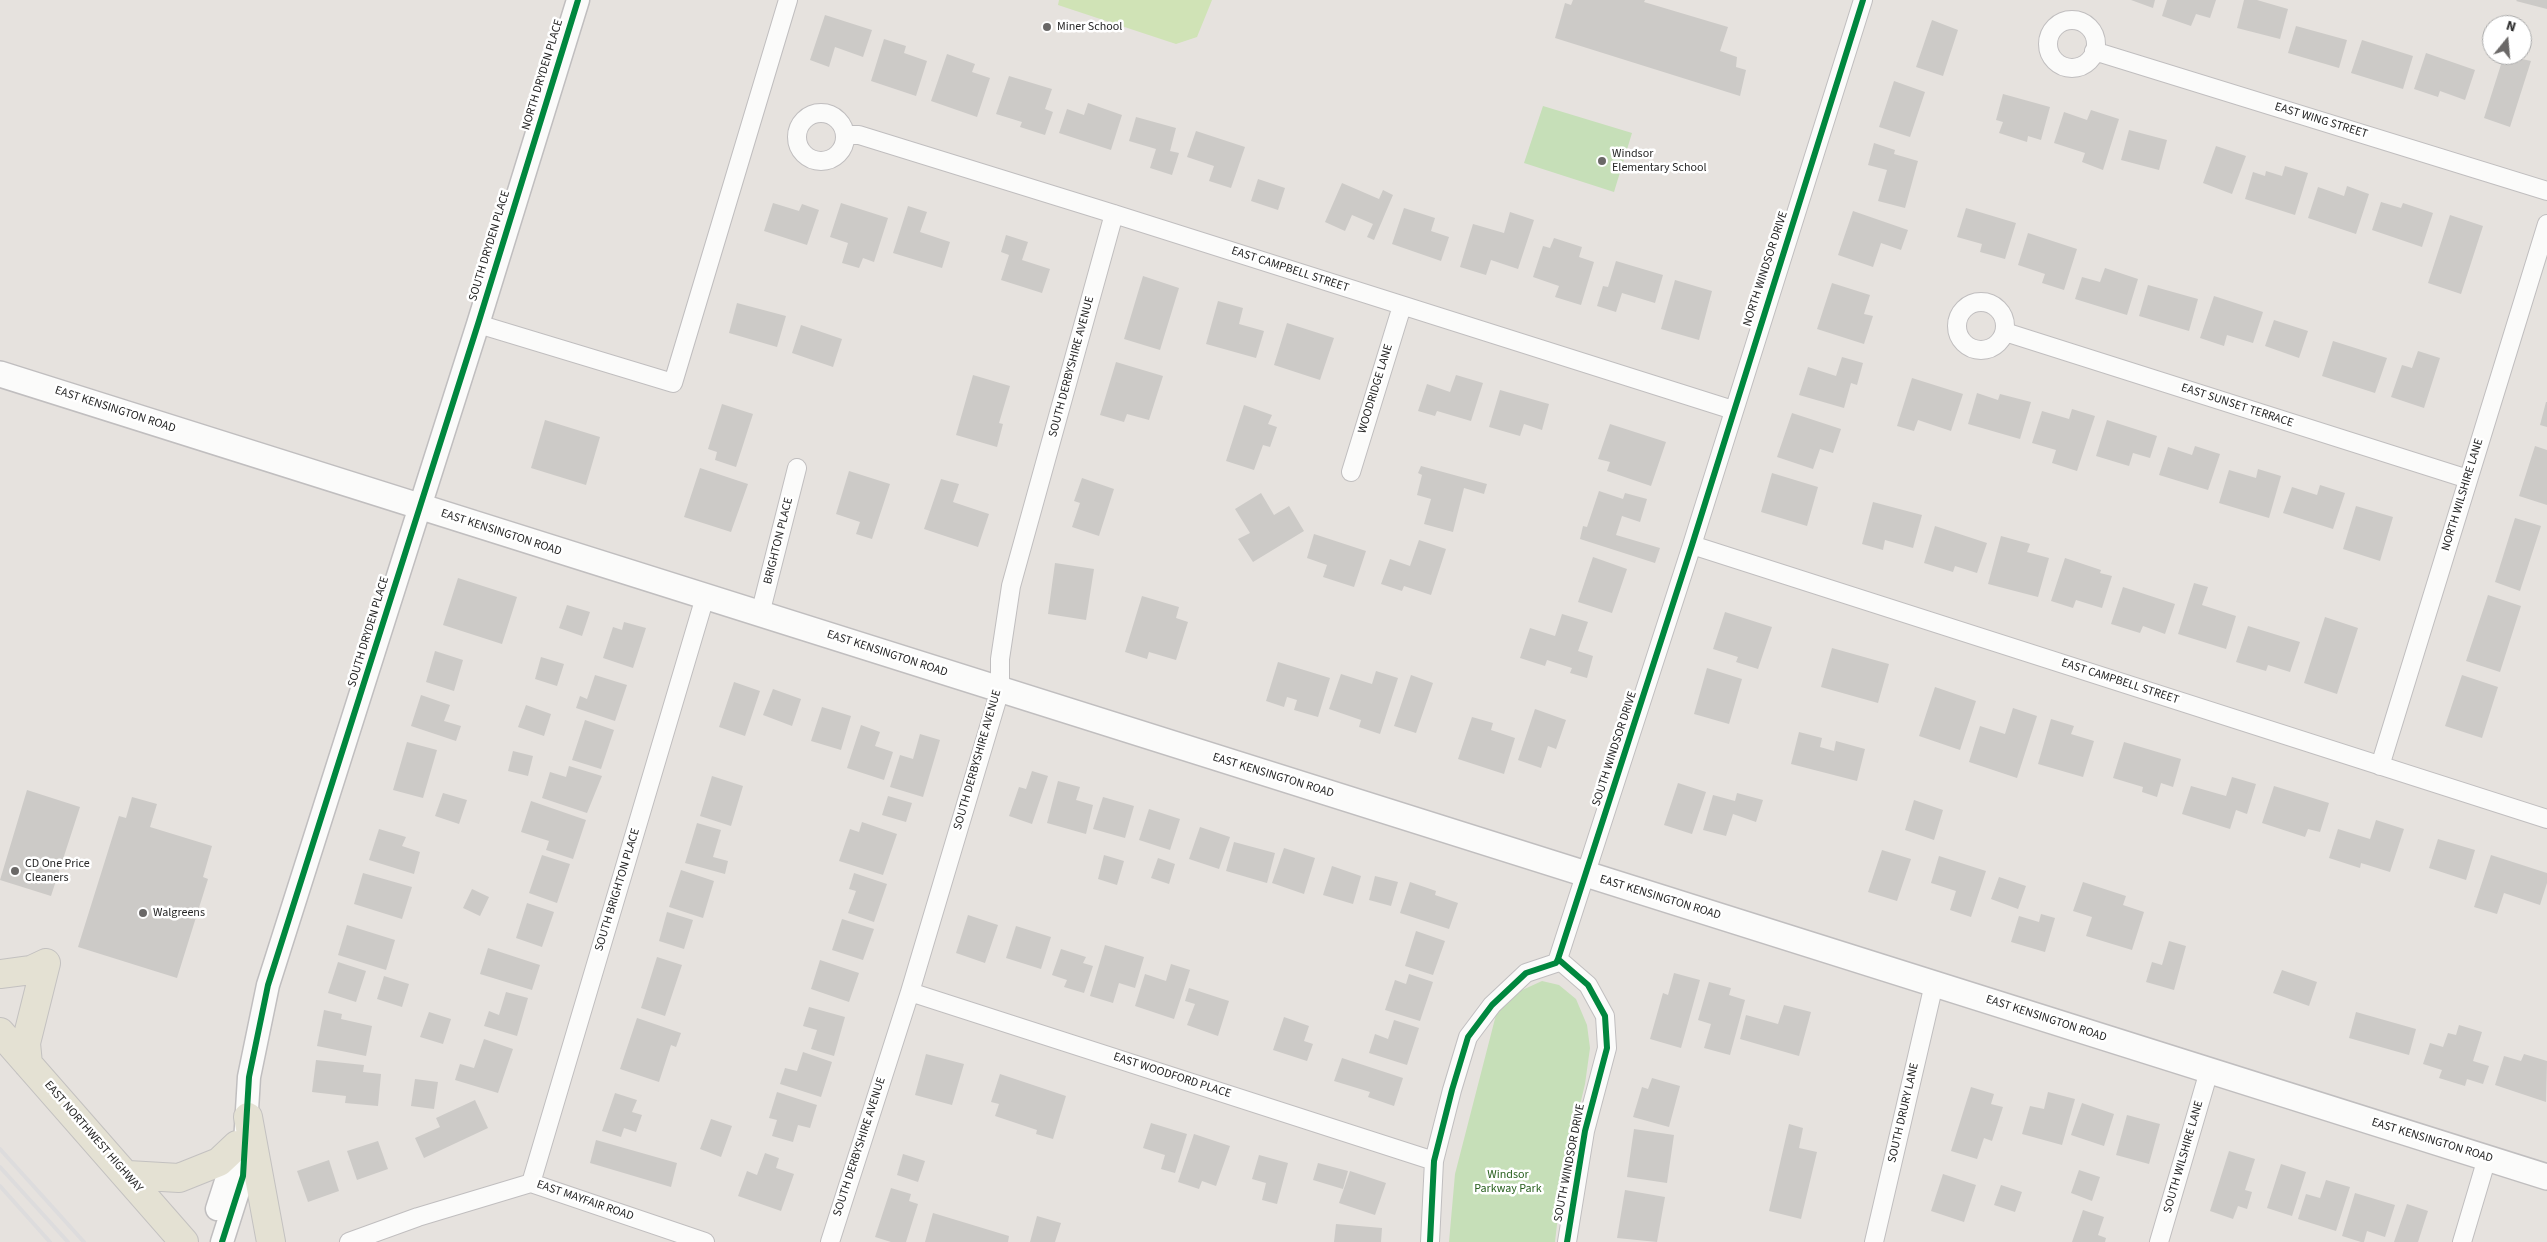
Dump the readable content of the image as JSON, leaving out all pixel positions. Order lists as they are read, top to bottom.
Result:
{
  "streets": {
    "main road": ["EAST KENSINGTON ROAD", "EAST NORTHWEST HIGHWAY"],
    "street": [
      "NORTH DRYDEN PLACE",
      "EAST WING STREET",
      "SOUTH DRYDEN PLACE",
      "NORTH WINDSOR DRIVE",
      "EAST CAMPBELL STREET",
      "SOUTH DERBYSHIRE AVENUE",
      "WOODRIDGE LANE",
      "EAST SUNSET TERRACE",
      "NORTH WILSHIRE LANE",
      "BRIGHTON PLACE",
      "SOUTH WINDSOR DRIVE",
      "SOUTH BRIGHTON PLACE",
      "EAST WOODFORD PLACE",
      "SOUTH DRURY LANE",
      "SOUTH WILSHIRE LANE",
      "EAST MAYFAIR ROAD"
    ]
  },
  "crossings": [
    ["NORTH DRYDEN PLACE", "SOUTH DRYDEN PLACE"],
    ["SOUTH DRYDEN PLACE", "EAST KENSINGTON ROAD"],
    ["NORTH WINDSOR DRIVE", "EAST CAMPBELL STREET"],
    ["NORTH WINDSOR DRIVE", "SOUTH WINDSOR DRIVE"],
    ["EAST CAMPBELL STREET", "SOUTH DERBYSHIRE AVENUE"],
    ["EAST CAMPBELL STREET", "WOODRIDGE LANE"],
    ["EAST CAMPBELL STREET", "NORTH WILSHIRE LANE"],
    ["EAST CAMPBELL STREET", "SOUTH WINDSOR DRIVE"],
    ["SOUTH DERBYSHIRE AVENUE", "EAST KENSINGTON ROAD"],
    ["SOUTH DERBYSHIRE AVENUE", "EAST WOODFORD PLACE"],
    ["EAST SUNSET TERRACE", "NORTH WILSHIRE LANE"],
    ["EAST KENSINGTON ROAD", "BRIGHTON PLACE"],
    ["EAST KENSINGTON ROAD", "SOUTH WINDSOR DRIVE"],
    ["EAST KENSINGTON ROAD", "SOUTH BRIGHTON PLACE"],
    ["EAST KENSINGTON ROAD", "SOUTH DRURY LANE"],
    ["EAST KENSINGTON ROAD", "SOUTH WILSHIRE LANE"],
    ["SOUTH BRIGHTON PLACE", "EAST MAYFAIR ROAD"]
  ],
  "parks": ["Windsor Parkway Park"],
  "places": [
    "Miner School",
    "Windsor Elementary School",
    "CD One Price Cleaners",
    "Walgreens"
  ],
  "north": "top"
}
